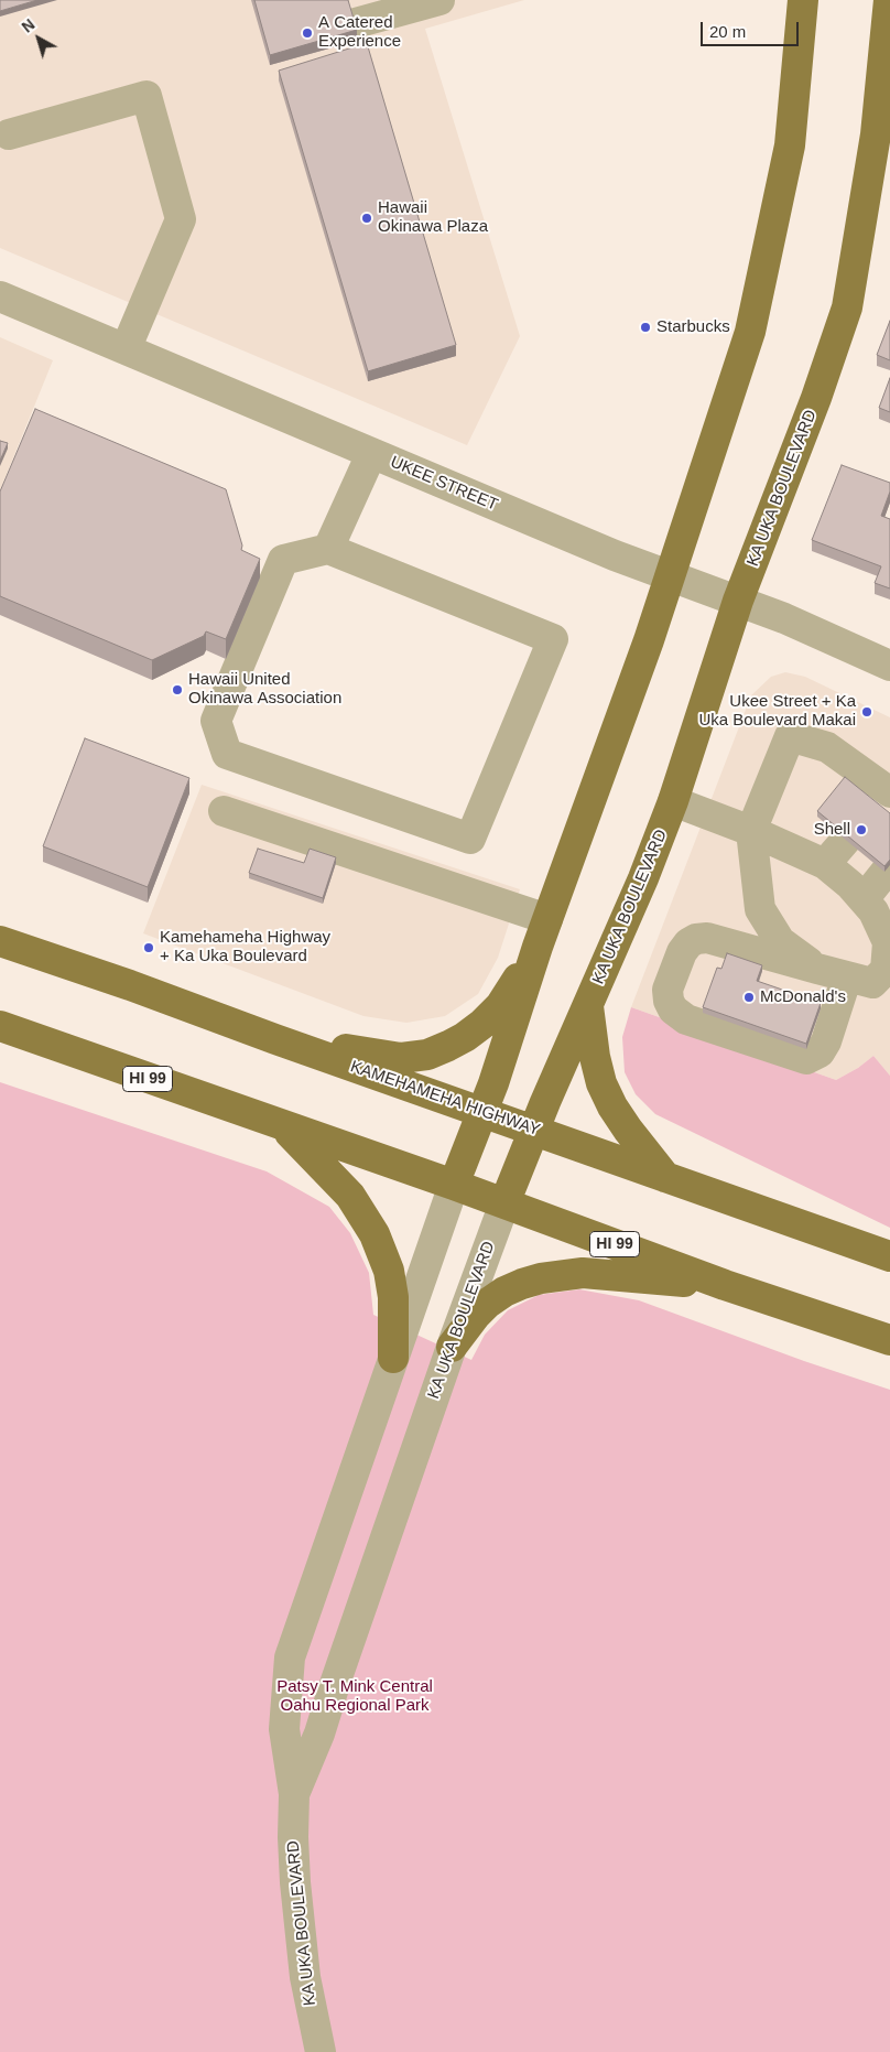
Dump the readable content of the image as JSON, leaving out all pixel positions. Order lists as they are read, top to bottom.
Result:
{
  "streets": {
    "main road": ["KA UKA BOULEVARD", "HI 99", "KAMEHAMEHA HIGHWAY"],
    "street": ["UKEE STREET"]
  },
  "crossings": [
    ["UKEE STREET", "KA UKA BOULEVARD"],
    ["KA UKA BOULEVARD", "HI 99"],
    ["KA UKA BOULEVARD", "KAMEHAMEHA HIGHWAY"]
  ],
  "parks": ["Patsy T. Mink Central Oahu Regional Park"],
  "places": [
    "A Catered Experience",
    "Hawaii Okinawa Plaza",
    "Starbucks",
    "Hawaii United Okinawa Association",
    "Ukee Street + Ka Uka Boulevard Makai",
    "Shell",
    "Kamehameha Highway + Ka Uka Boulevard",
    "McDonald's"
  ],
  "scale_bar": "20 m",
  "north": "top left"
}
